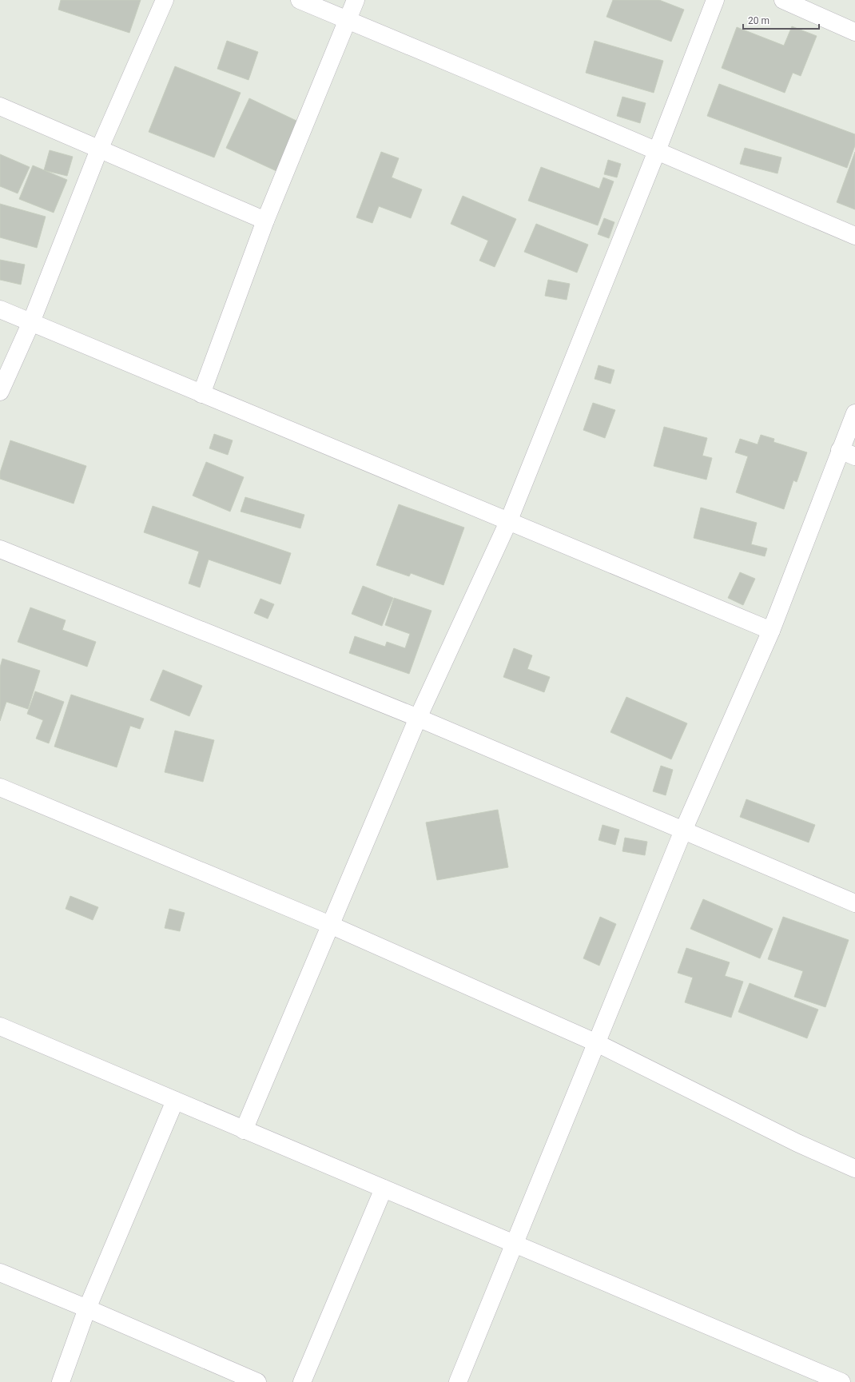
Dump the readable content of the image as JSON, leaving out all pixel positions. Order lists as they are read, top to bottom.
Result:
{
  "scale_bar": "20 m"
}
